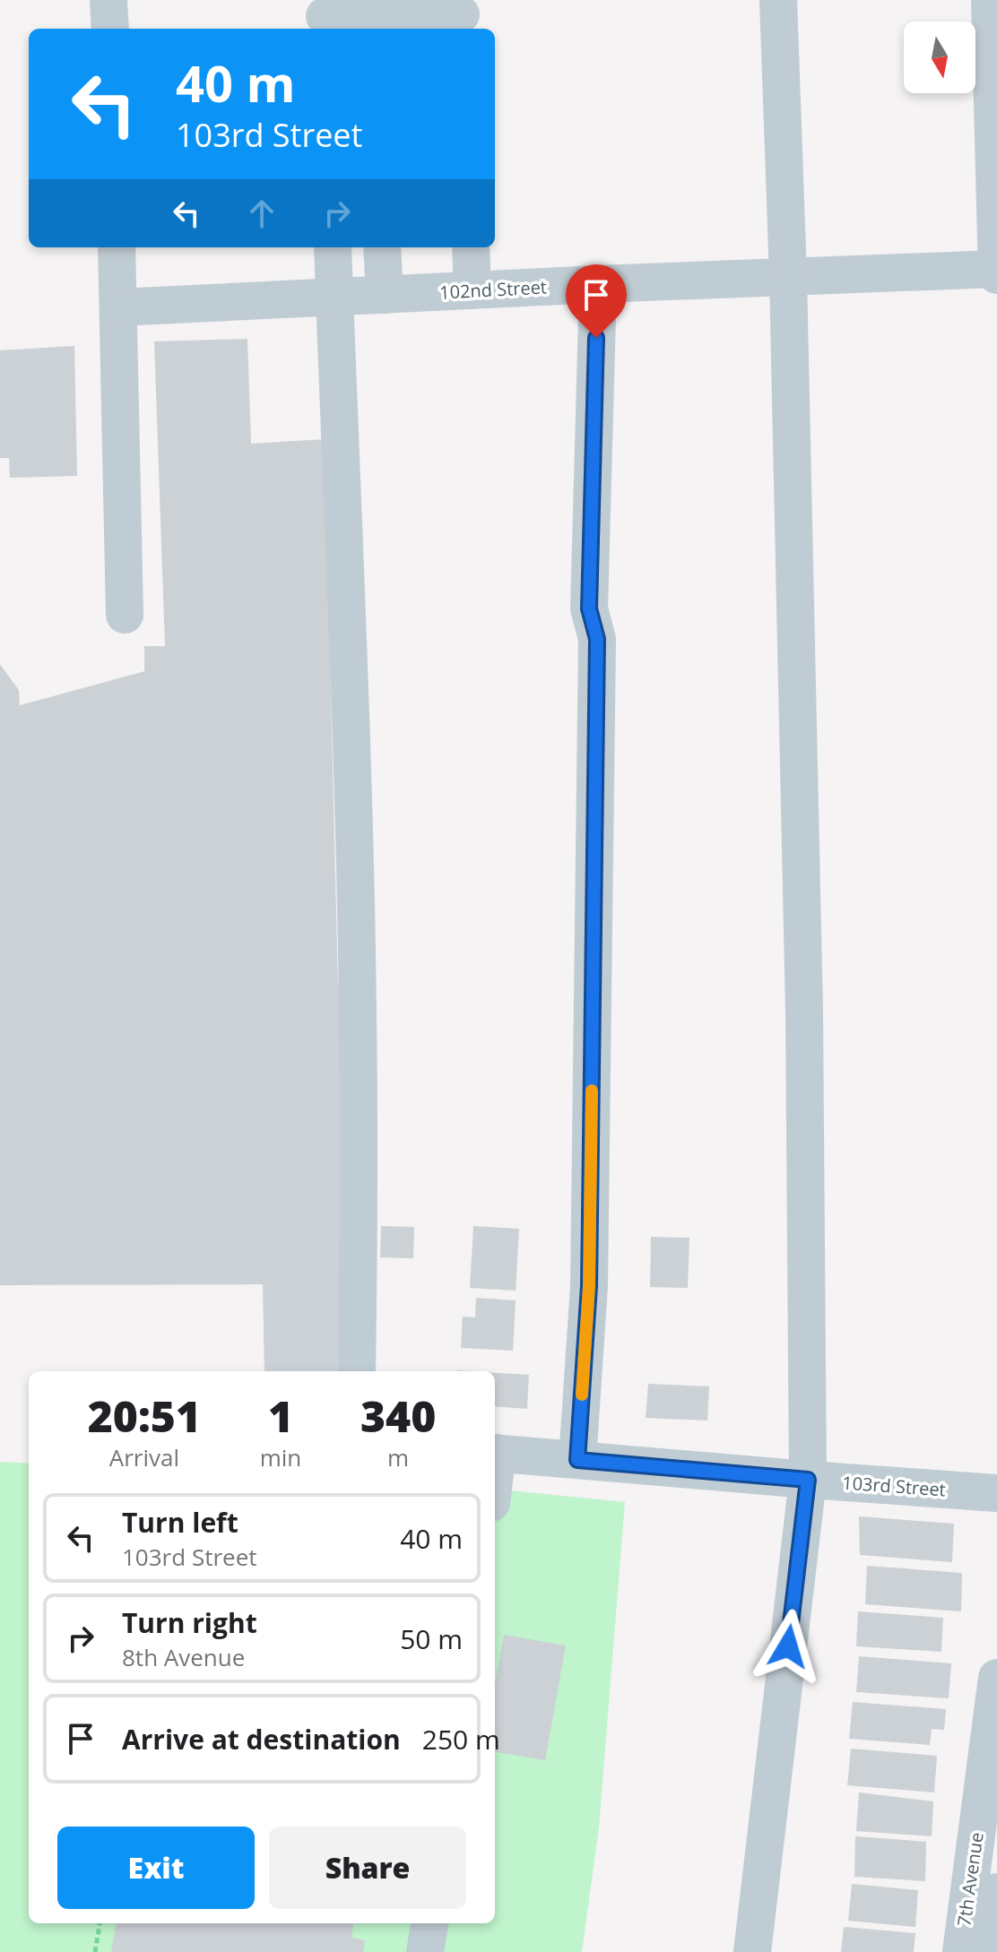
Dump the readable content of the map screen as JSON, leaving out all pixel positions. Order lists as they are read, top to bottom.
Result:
{
  "streets": {
    "street": ["102nd Street", "103rd Street", "7th Avenue"]
  },
  "north": "bottom",
  "page": {
    "turn": ["40 m", "103rd Street"],
    "eta": [
      "20:51",
      "Arrival",
      "1",
      "min",
      "340",
      "m"
    ],
    "list": [
      {
        "name": "Turn left",
        "note": "103rd Street",
        "value": "40 m"
      },
      {
        "name": "Turn right",
        "note": "8th Avenue",
        "value": "50 m"
      },
      {
        "name": "Arrive at destination",
        "value": "250 m"
      }
    ],
    "buttons": ["Exit", "Share"]
  }
}
